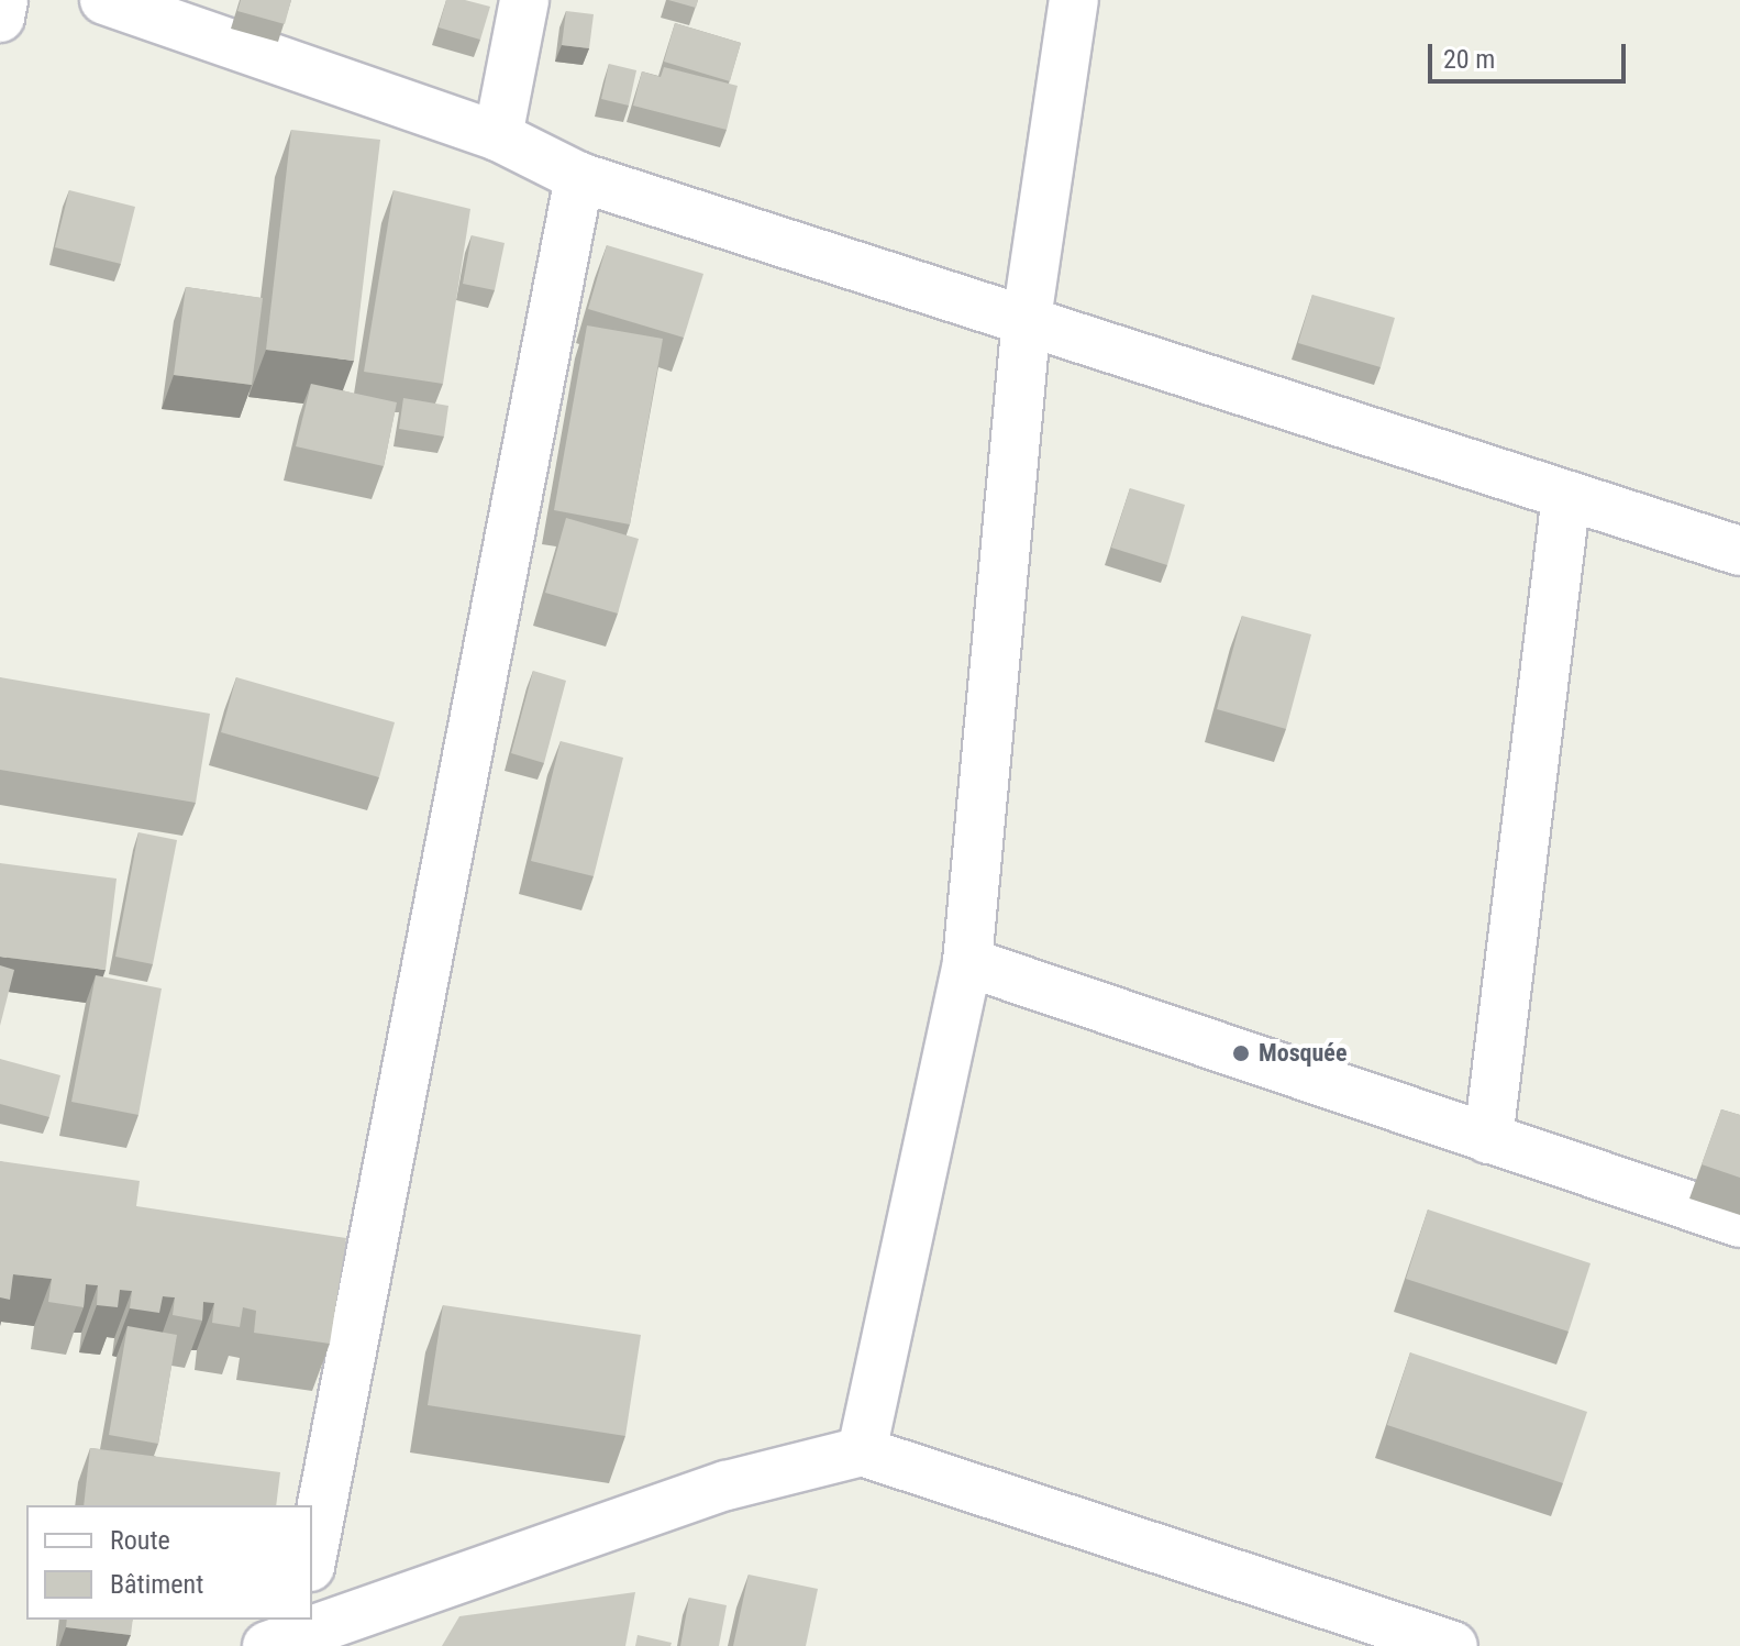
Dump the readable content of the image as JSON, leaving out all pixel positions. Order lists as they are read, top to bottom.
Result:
{
  "places": ["Mosquée"],
  "legend": ["Route", "Bâtiment"],
  "scale_bar": "20 m"
}
